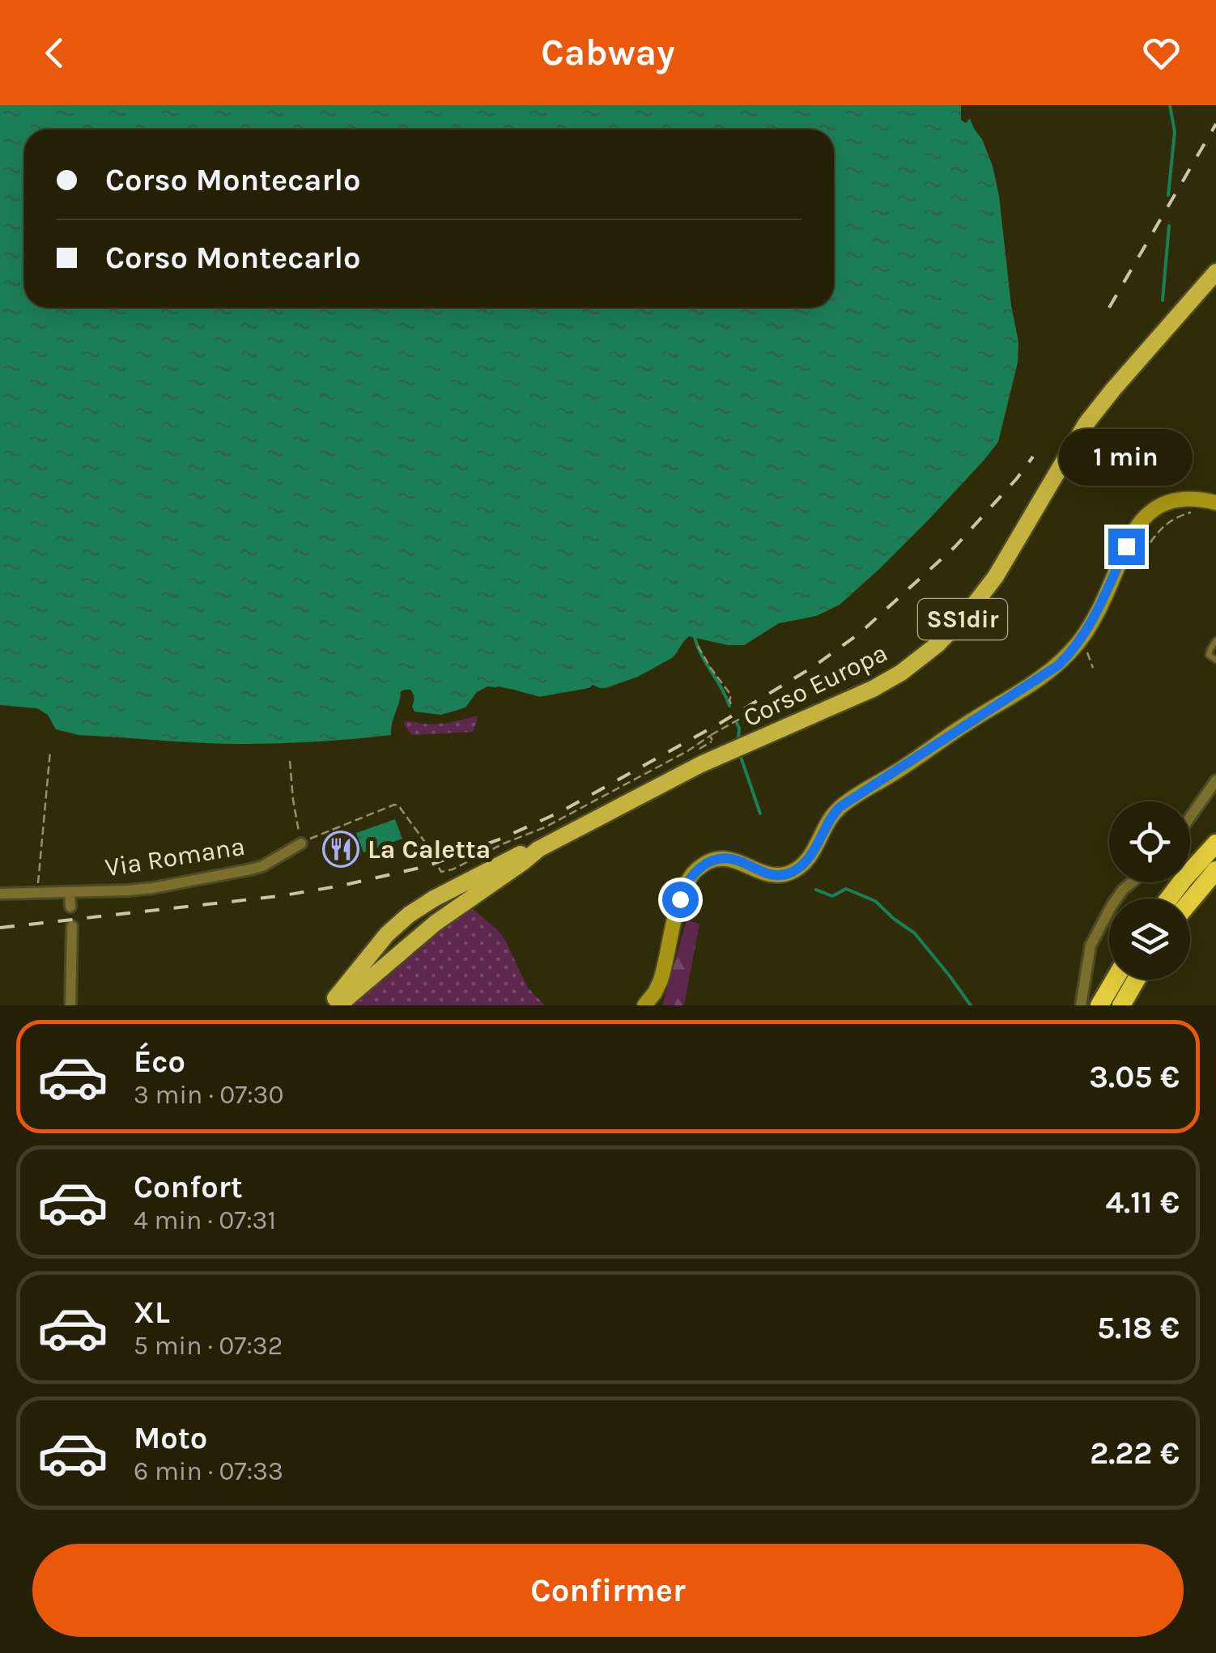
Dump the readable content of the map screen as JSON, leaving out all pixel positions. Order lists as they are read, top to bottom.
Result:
{
  "streets": {
    "main road": ["SS1dir", "Corso Europa"],
    "street": ["Via Romana"]
  },
  "places": {
    "restaurant": ["La Caletta"]
  },
  "page": {
    "header": "Cabway",
    "banner": ["Corso Montecarlo", "Corso Montecarlo"],
    "bubble": "1 min",
    "list": [
      {
        "name": "Éco",
        "note": "3 min · 07:30",
        "value": "3.05 €"
      },
      {
        "name": "Confort",
        "note": "4 min · 07:31",
        "value": "4.11 €"
      },
      {
        "name": "XL",
        "note": "5 min · 07:32",
        "value": "5.18 €"
      },
      {
        "name": "Moto",
        "note": "6 min · 07:33",
        "value": "2.22 €"
      }
    ],
    "buttons": "Confirmer"
  }
}
